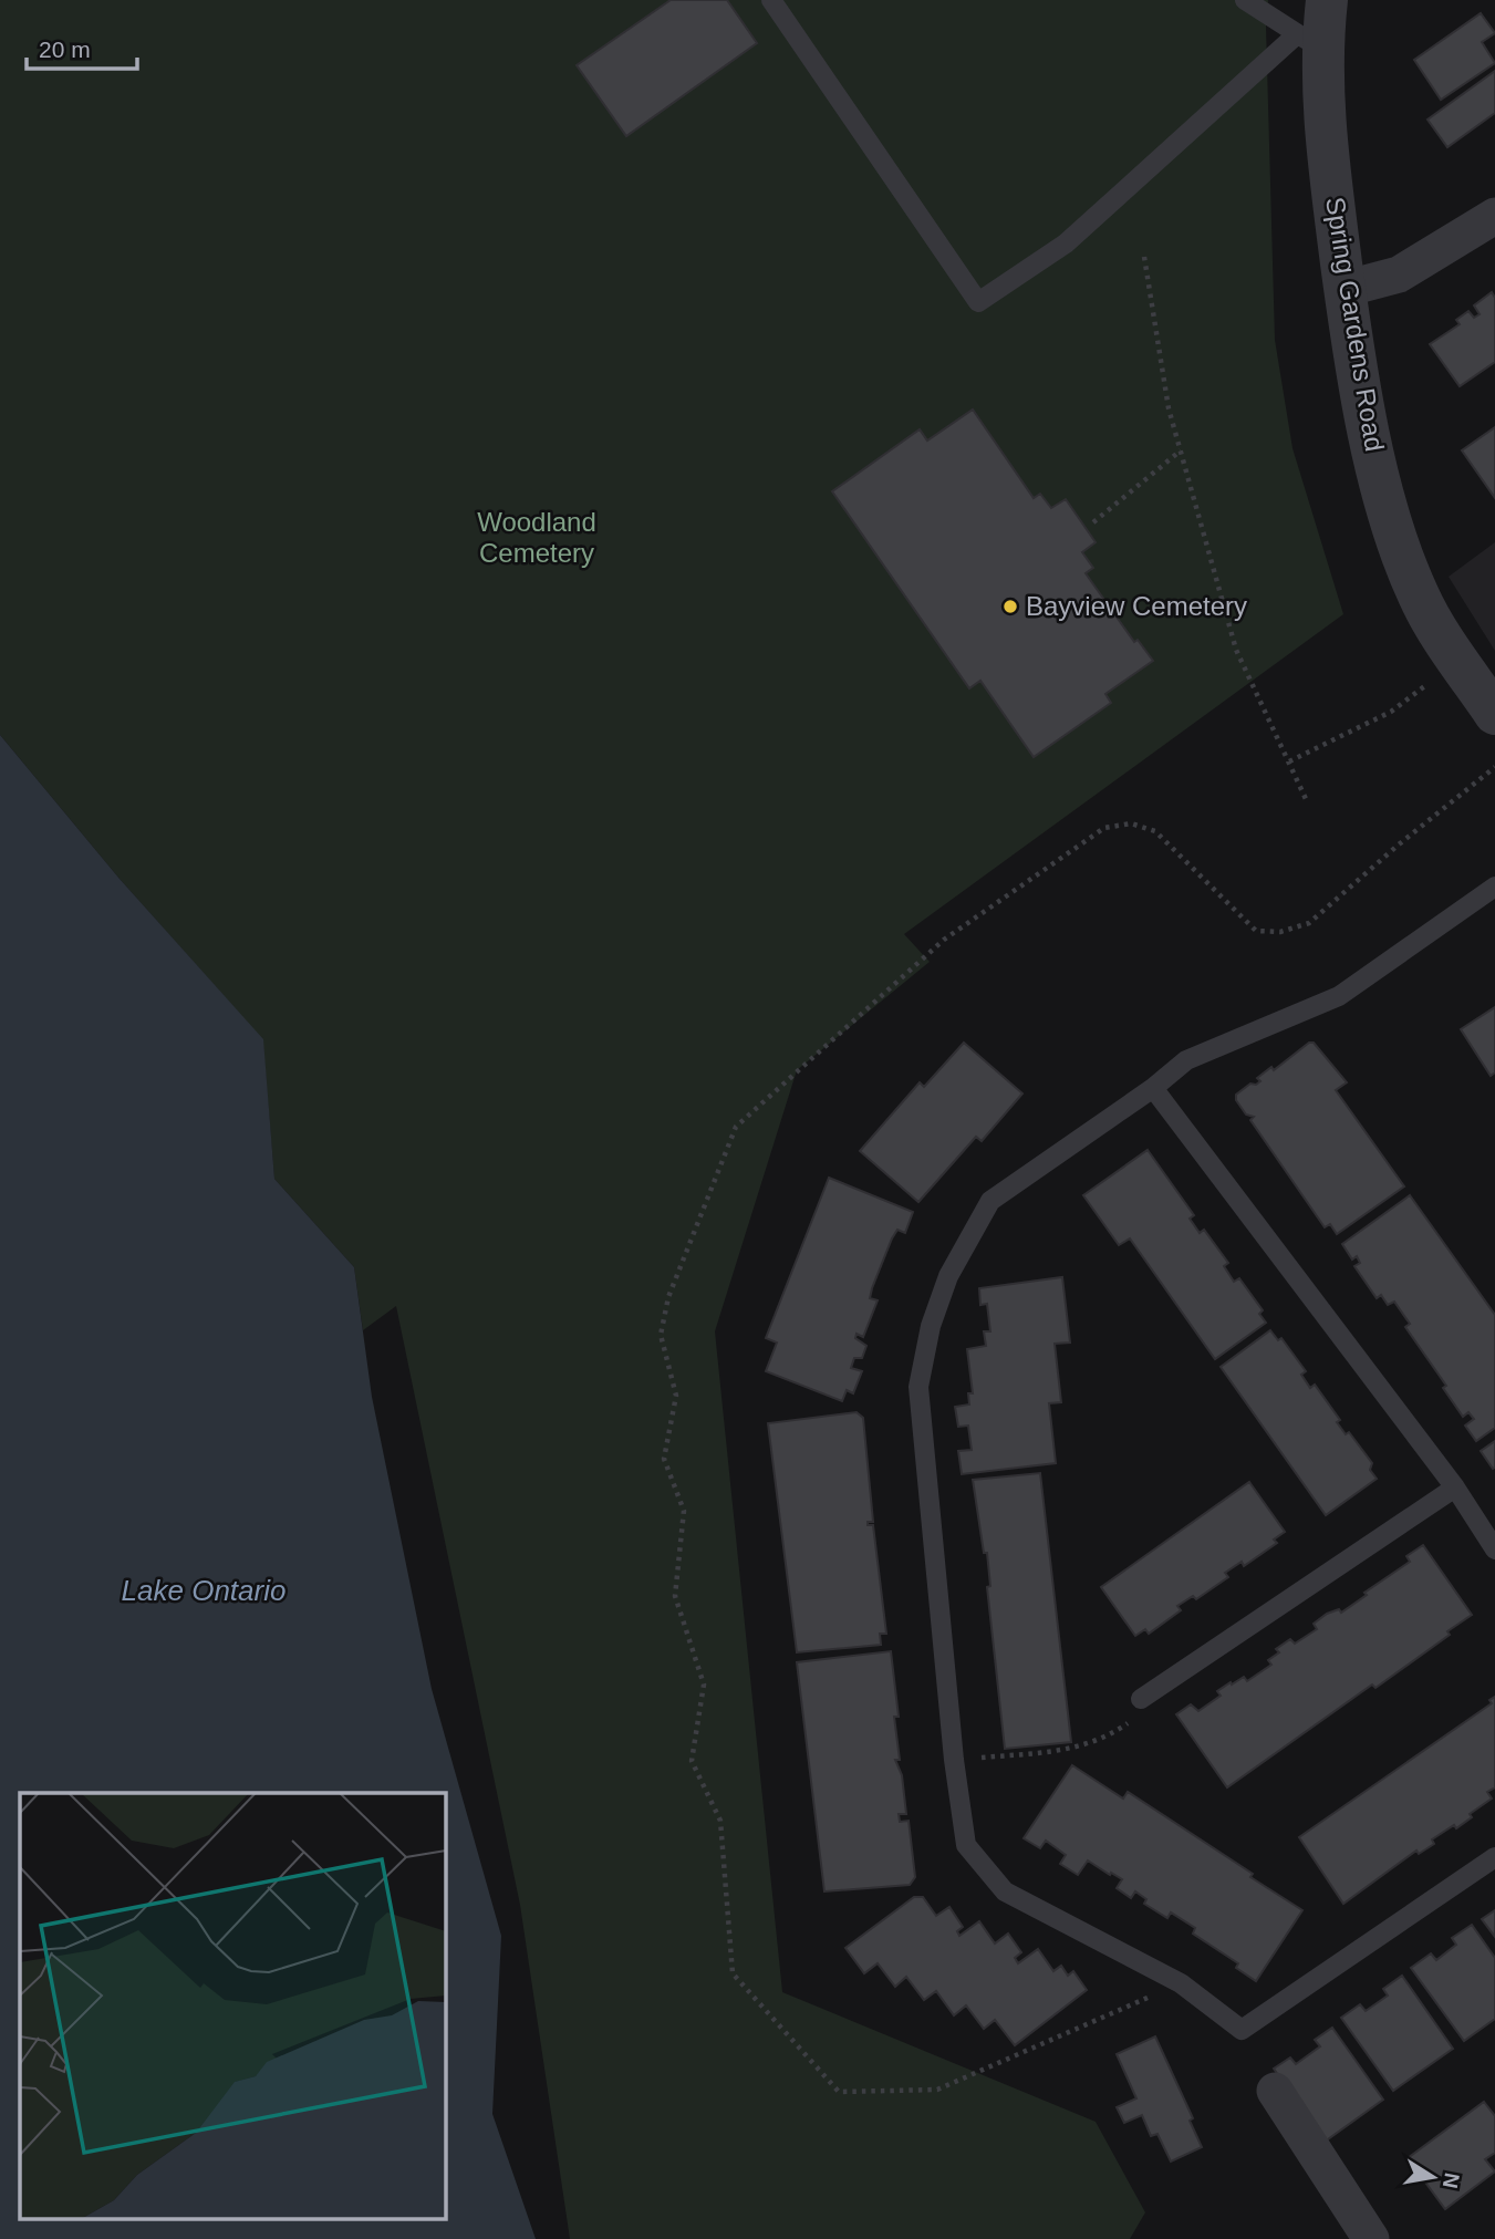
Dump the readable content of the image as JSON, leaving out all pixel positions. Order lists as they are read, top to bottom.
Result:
{
  "streets": {
    "street": ["Spring Gardens Road"]
  },
  "water": ["Lake Ontario"],
  "parks": ["Woodland Cemetery"],
  "places": ["Bayview Cemetery"],
  "scale_bar": "20 m",
  "north": "right"
}
